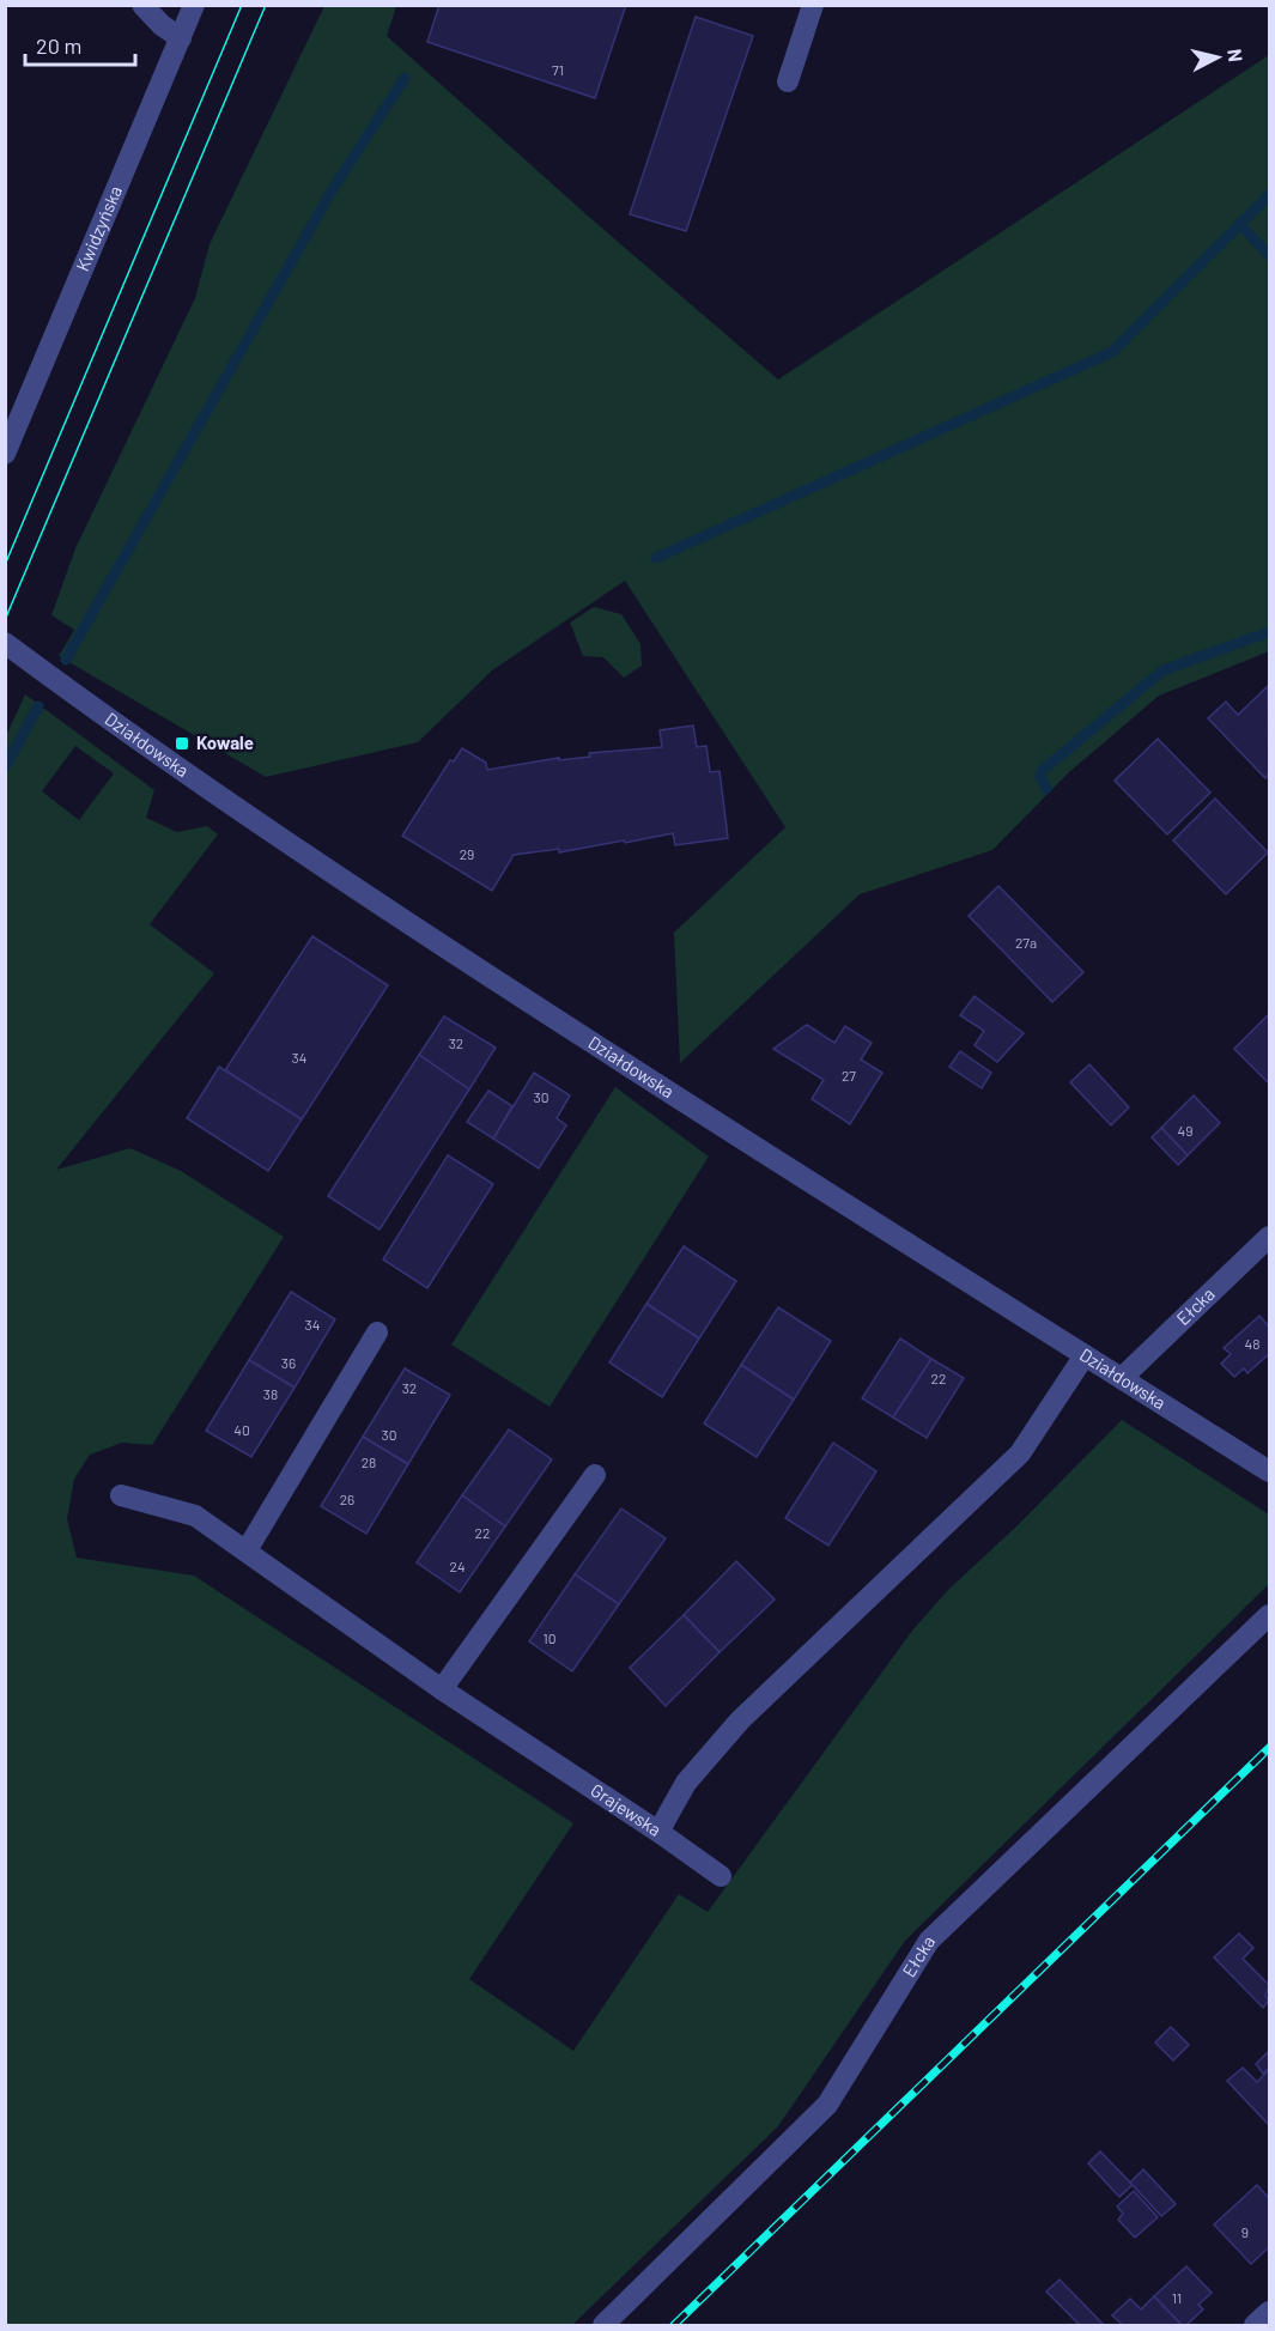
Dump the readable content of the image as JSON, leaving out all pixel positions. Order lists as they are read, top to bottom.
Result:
{
  "streets": {
    "street": [
      "Kwidzyńska",
      "Działdowska",
      "Ełcka",
      "Grajewska"
    ]
  },
  "crossings": [
    ["Działdowska", "Ełcka"],
    ["Działdowska", "Grajewska"]
  ],
  "places": {
    "transit": ["Kowale"]
  },
  "house_numbers": [
    "71",
    "29",
    "27a",
    "32",
    "34",
    "27",
    "30",
    "49",
    "34",
    "48",
    "36",
    "22",
    "32",
    "38",
    "40",
    "30",
    "28",
    "26",
    "22",
    "24",
    "10",
    "9",
    "11"
  ],
  "scale_bar": "20 m",
  "north": "right"
}
